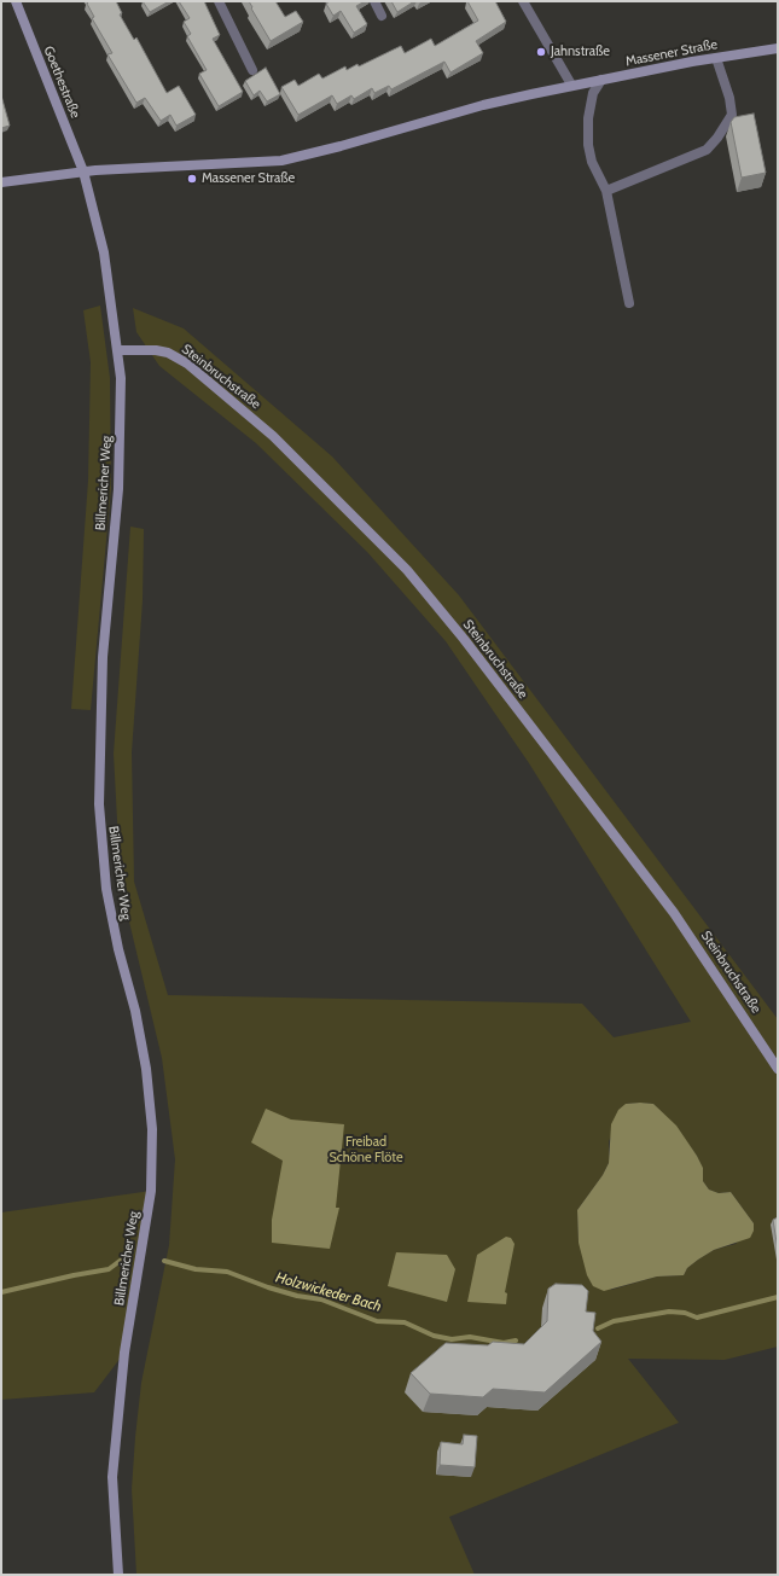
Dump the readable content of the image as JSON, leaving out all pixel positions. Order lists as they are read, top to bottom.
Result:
{
  "streets": {
    "street": [
      "Massener Straße",
      "Goethestraße",
      "Steinbruchstraße",
      "Billmericher Weg"
    ]
  },
  "crossings": [
    ["Massener Straße", "Goethestraße"],
    ["Massener Straße", "Billmericher Weg"],
    ["Goethestraße", "Billmericher Weg"],
    ["Steinbruchstraße", "Billmericher Weg"]
  ],
  "water": ["Holzwickeder Bach"],
  "parks": ["Freibad Schöne Flöte"],
  "places": ["Jahnstraße", "Massener Straße"]
}
